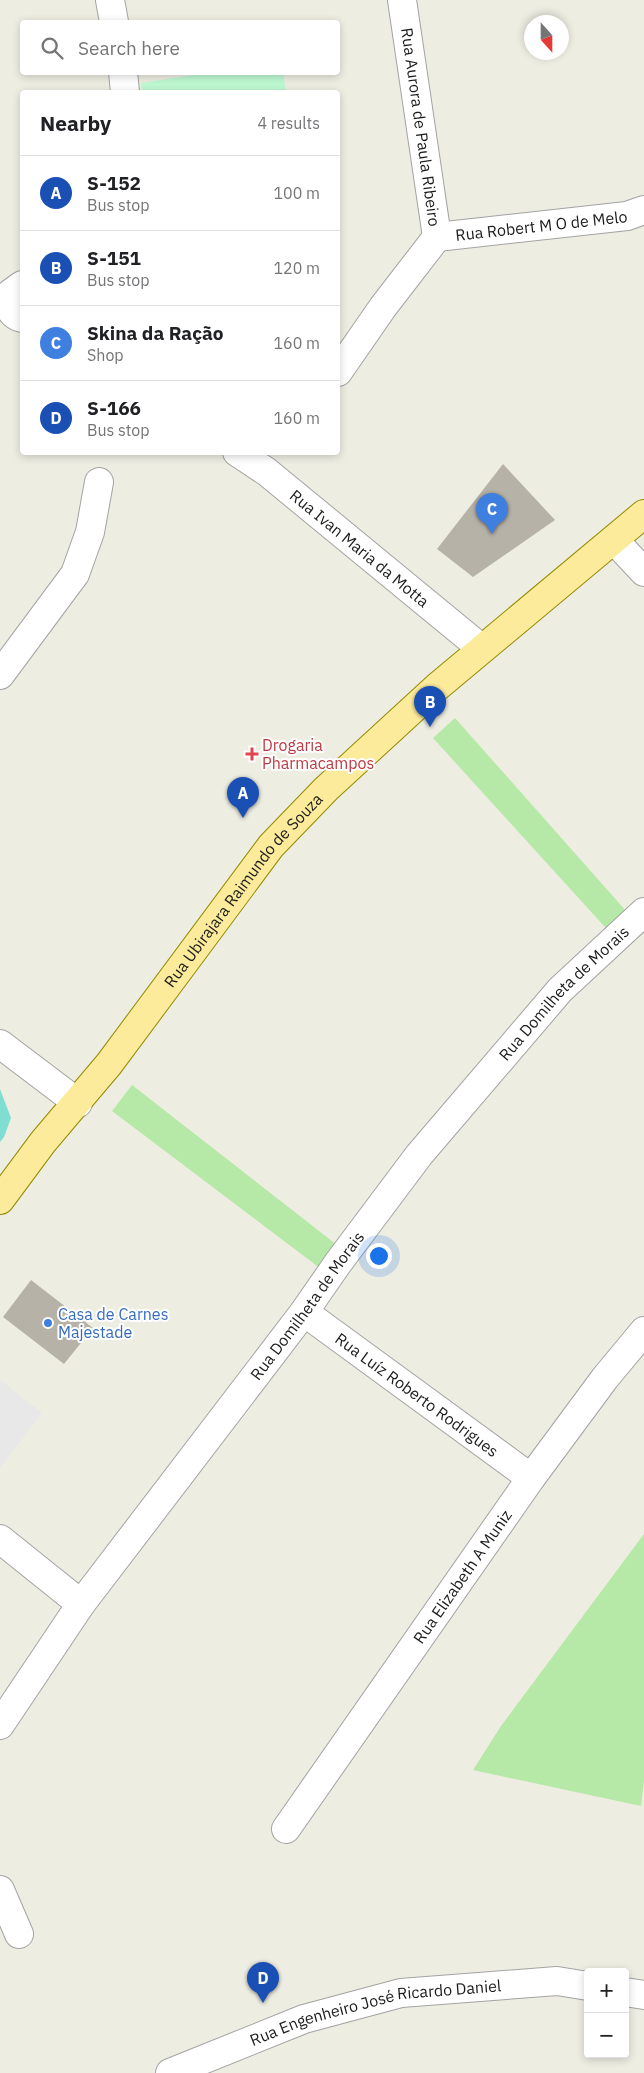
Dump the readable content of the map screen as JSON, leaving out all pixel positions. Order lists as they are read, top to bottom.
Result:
{
  "streets": {
    "main road": ["Rua Ubirajara Raimundo de Souza"],
    "street": [
      "Rua Aurora de Paula Ribeiro",
      "Rua Robert M O de Melo",
      "Rua Ivan Maria da Motta",
      "Rua Domilheta de Morais",
      "Rua Luíz Roberto Rodrigues",
      "Rua Elizabeth A Muniz",
      "Rua Engenheiro José Ricardo Daniel"
    ]
  },
  "crossings": [
    ["Rua Aurora de Paula Ribeiro", "Rua Robert M O de Melo"],
    ["Rua Ivan Maria da Motta", "Rua Ubirajara Raimundo de Souza"],
    ["Rua Domilheta de Morais", "Rua Luíz Roberto Rodrigues"],
    ["Rua Luíz Roberto Rodrigues", "Rua Elizabeth A Muniz"]
  ],
  "places": {
    "health": ["Drogaria Pharmacampos"],
    "other": ["Casa de Carnes Majestade"]
  },
  "north": "bottom",
  "page": {
    "search": "Search here",
    "heading": ["Nearby", "4 results"],
    "list": [
      {
        "mark": "A",
        "name": "S-152",
        "note": "Bus stop",
        "value": "100 m"
      },
      {
        "mark": "B",
        "name": "S-151",
        "note": "Bus stop",
        "value": "120 m"
      },
      {
        "mark": "C",
        "name": "Skina da Ração",
        "note": "Shop",
        "value": "160 m"
      },
      {
        "mark": "D",
        "name": "S-166",
        "note": "Bus stop",
        "value": "160 m"
      }
    ],
    "pins": [
      "C",
      "B",
      "A",
      "D"
    ],
    "map_buttons": ["+", "−"]
  }
}
